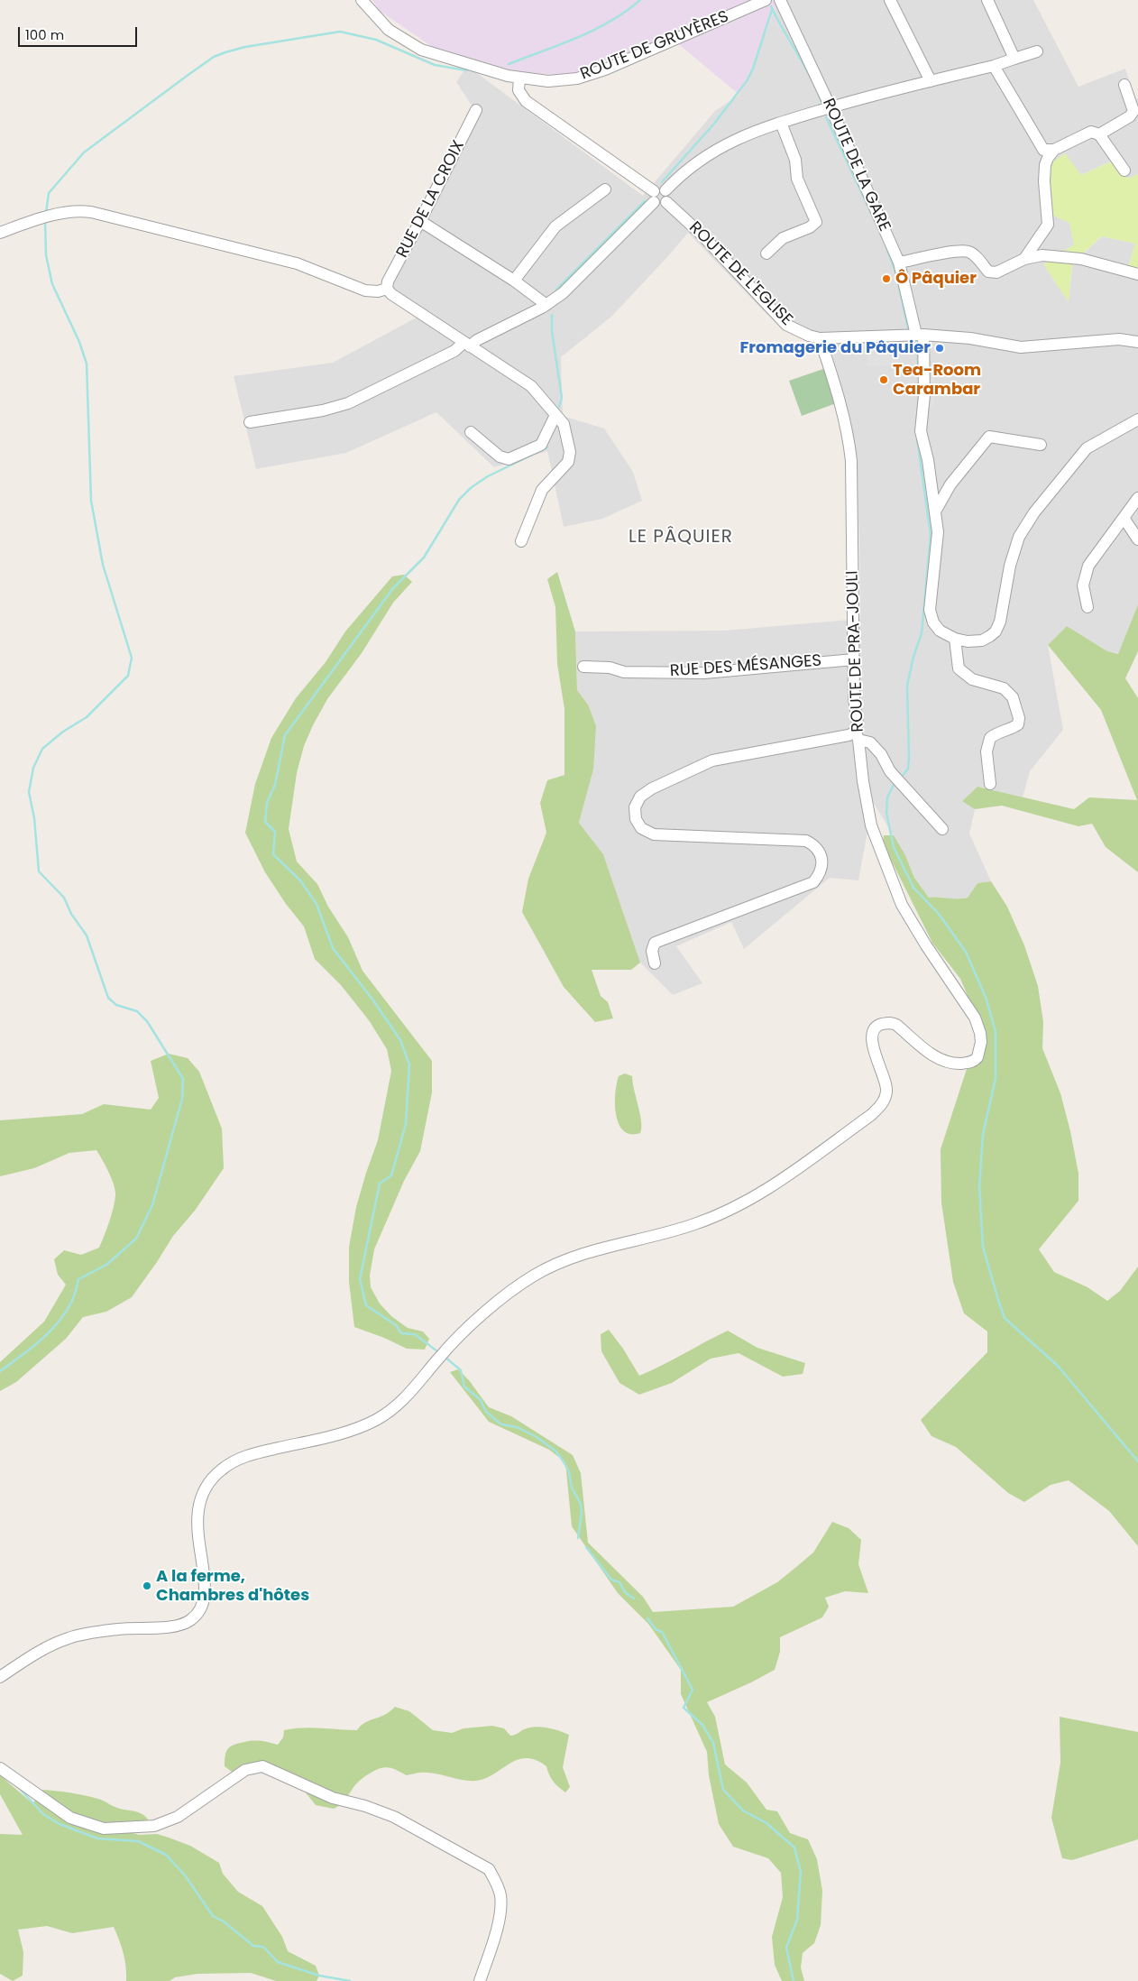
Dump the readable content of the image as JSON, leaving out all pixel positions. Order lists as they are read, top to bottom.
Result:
{
  "streets": {
    "street": [
      "ROUTE DE GRUYÈRES",
      "ROUTE DE LA GARE",
      "RUE DE LA CROIX",
      "ROUTE DE L'EGLISE",
      "ROUTE DE PRA-JOULI",
      "RUE DES MÉSANGES"
    ]
  },
  "crossings": [
    ["ROUTE DE L'EGLISE", "ROUTE DE PRA-JOULI"],
    ["ROUTE DE PRA-JOULI", "RUE DES MÉSANGES"]
  ],
  "districts": ["LE PÂQUIER"],
  "places": [
    "Ô Pâquier",
    "Fromagerie du Pâquier",
    "Tea-Room Carambar",
    "A la ferme, Chambres d'hôtes"
  ],
  "scale_bar": "100 m"
}
